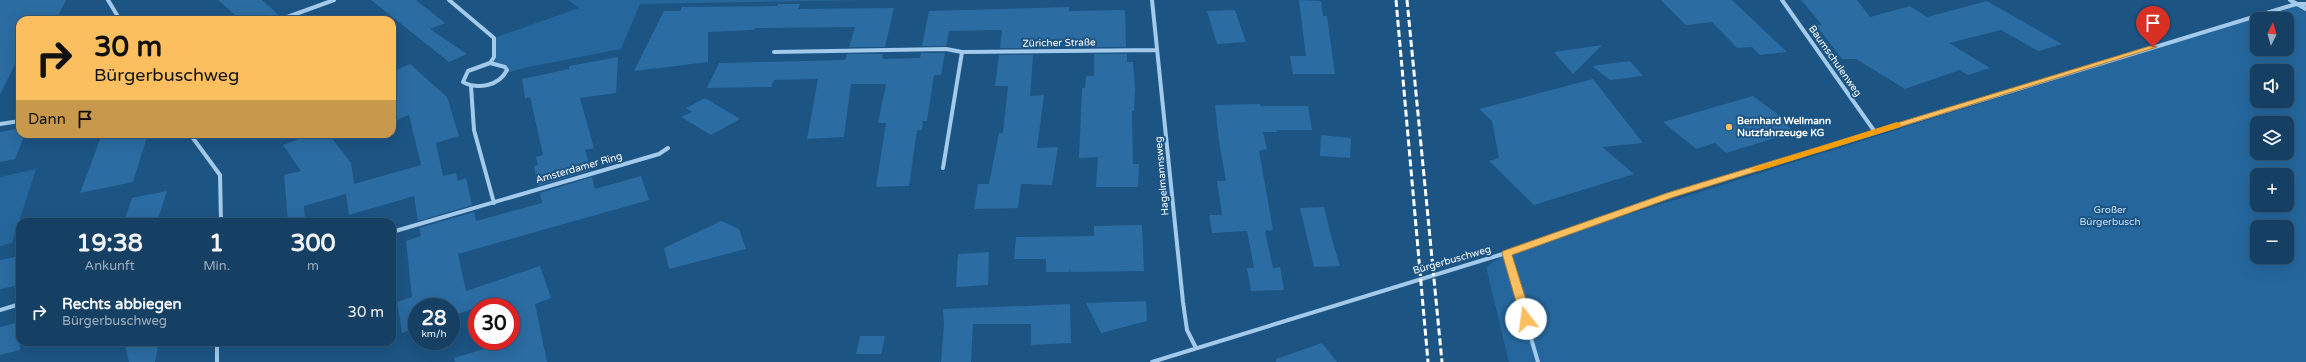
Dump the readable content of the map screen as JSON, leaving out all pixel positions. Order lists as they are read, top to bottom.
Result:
{
  "streets": {
    "street": [
      "Züricher Straße",
      "Baumschulenweg",
      "Amsterdamer Ring",
      "Hagelmannsweg",
      "Bürgerbuschweg"
    ]
  },
  "crossings": [
    ["Züricher Straße", "Hagelmannsweg"],
    ["Baumschulenweg", "Bürgerbuschweg"],
    ["Hagelmannsweg", "Bürgerbuschweg"]
  ],
  "parks": ["Großer Bürgerbusch"],
  "places": ["Bernhard Wellmann Nutzfahrzeuge KG"],
  "north": "top",
  "page": {
    "map_buttons": ["+", "−"],
    "turn": ["30 m", "Bürgerbuschweg"],
    "then": "Dann",
    "eta": [
      "19:38",
      "Ankunft",
      "1",
      "Min.",
      "300",
      "m"
    ],
    "list": [
      {
        "name": "Rechts abbiegen",
        "note": "Bürgerbuschweg",
        "value": "30 m"
      }
    ],
    "speed": "28 km/h",
    "limit": "30"
  }
}
